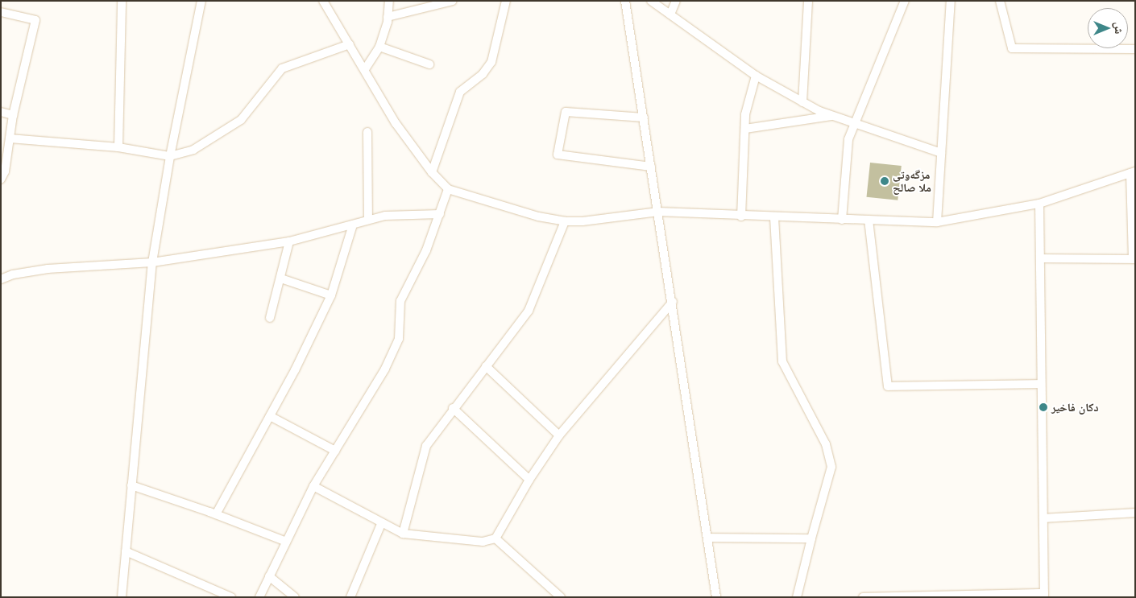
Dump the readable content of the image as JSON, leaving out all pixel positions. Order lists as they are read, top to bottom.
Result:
{
  "places": ["مزگه‌وتی ملا صالح", "دكان فاخیر"],
  "north": "right"
}
